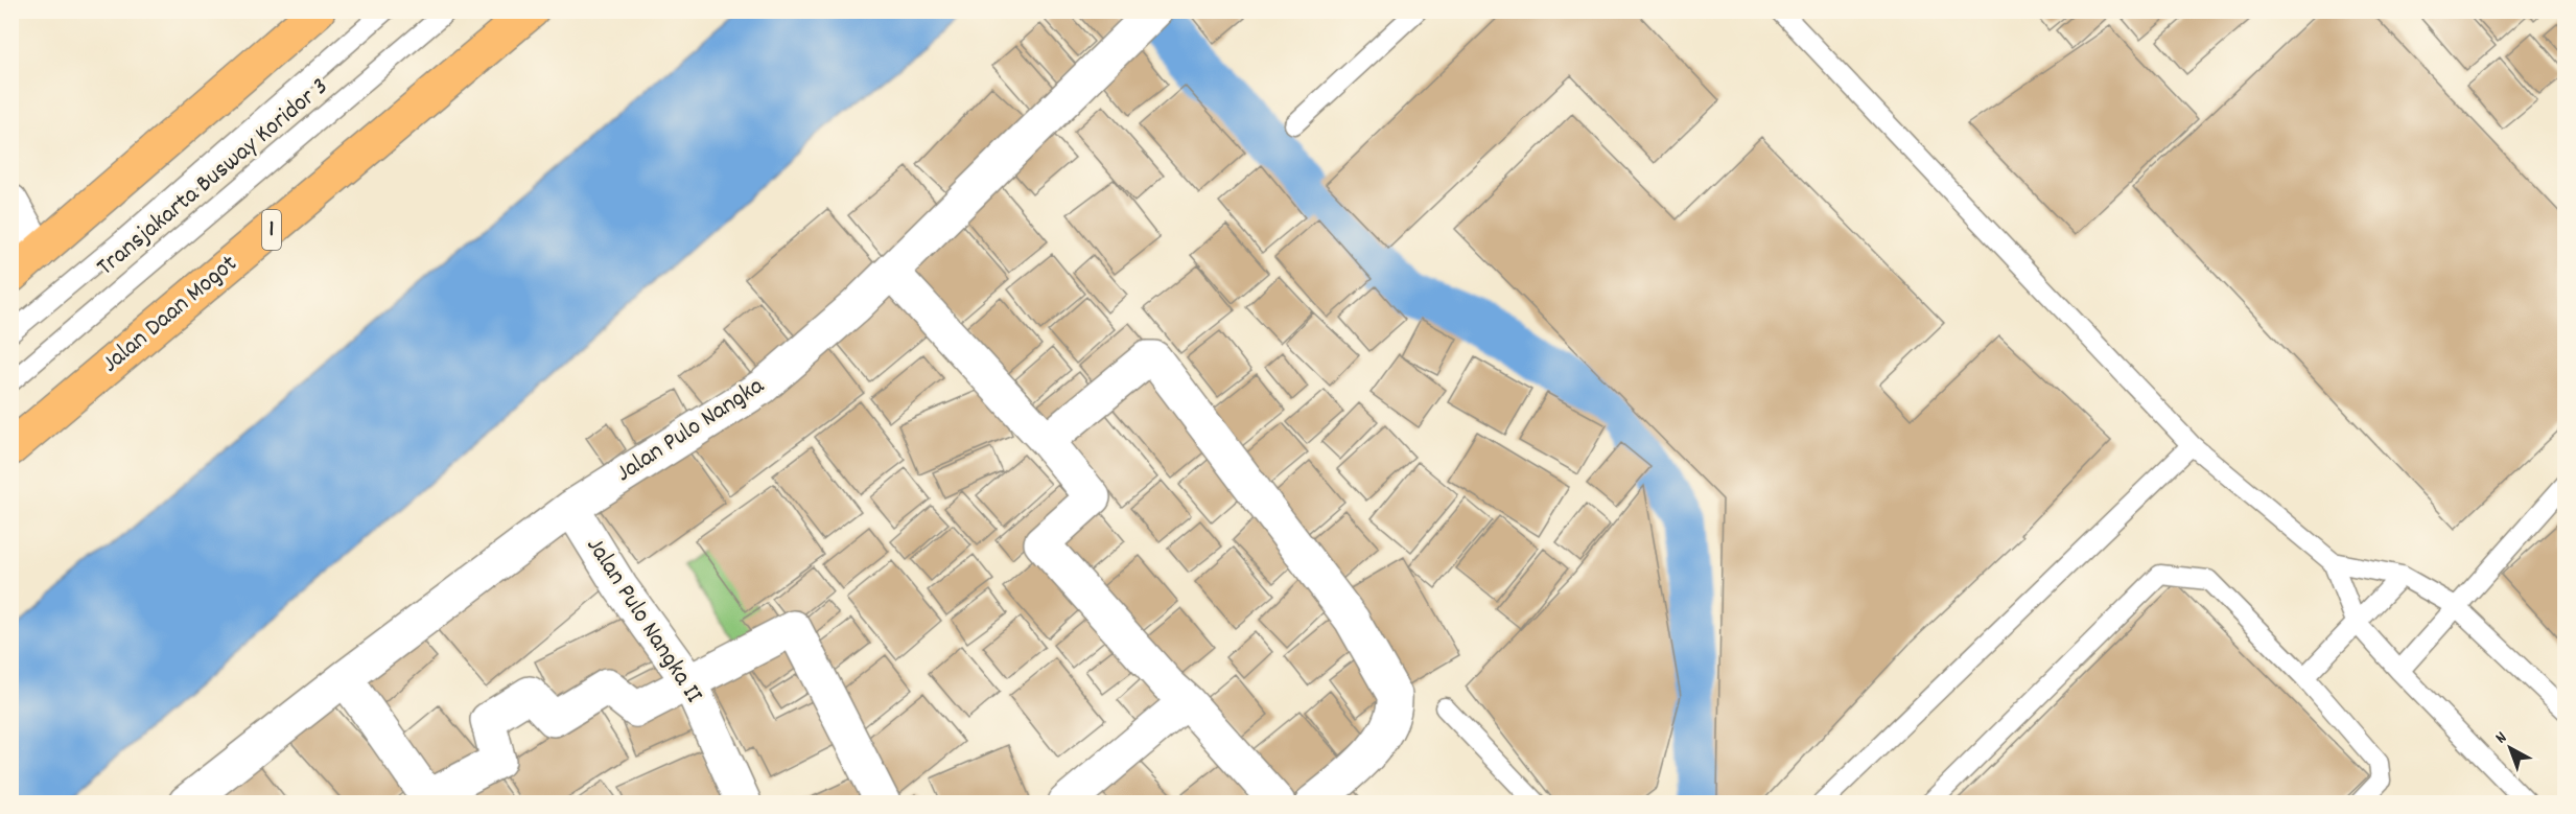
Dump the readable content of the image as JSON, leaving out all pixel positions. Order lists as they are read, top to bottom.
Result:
{
  "streets": {
    "highway": ["1", "Jalan Daan Mogot"],
    "street": ["Jalan Pulo Nangka", "Jalan Pulo Nangka II"],
    "lane": ["Transjakarta Busway Koridor 3"]
  },
  "crossings": [
    ["Jalan Pulo Nangka", "Jalan Pulo Nangka II"]
  ],
  "north": "top left"
}
